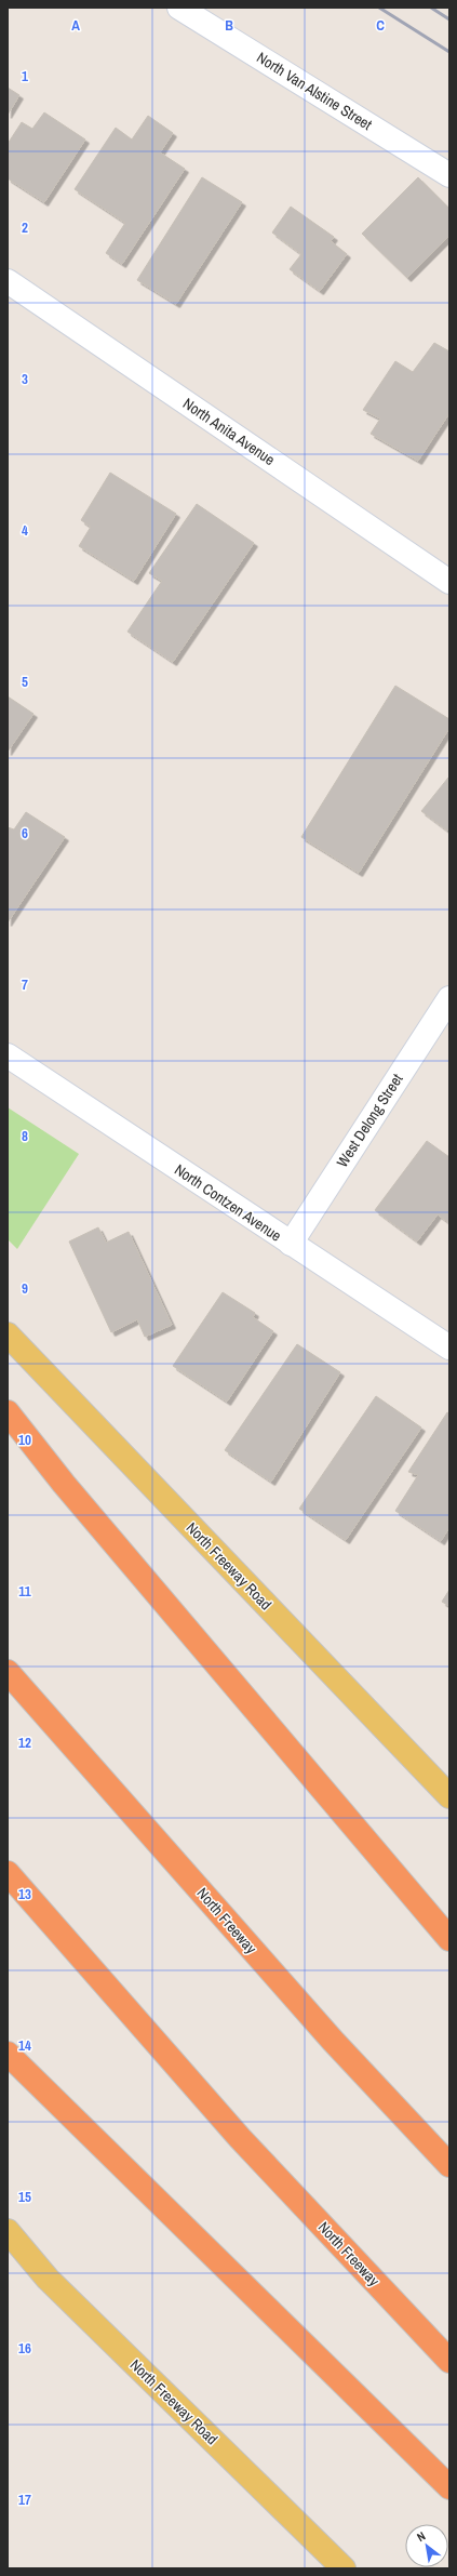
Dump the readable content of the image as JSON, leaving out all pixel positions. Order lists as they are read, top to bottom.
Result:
{
  "streets": {
    "highway": ["North Freeway"],
    "main road": ["North Freeway Road"],
    "street": [
      "North Van Alstine Street",
      "North Anita Avenue",
      "West Delong Street",
      "North Contzen Avenue"
    ]
  },
  "crossings": [
    ["West Delong Street", "North Contzen Avenue"]
  ],
  "north": "top left",
  "grid": {
    "columns": ["A", "B", "C"],
    "rows": [
      "1",
      "2",
      "3",
      "4",
      "5",
      "6",
      "7",
      "8",
      "9",
      "10",
      "11",
      "12",
      "13",
      "14",
      "15",
      "16",
      "17"
    ]
  }
}
